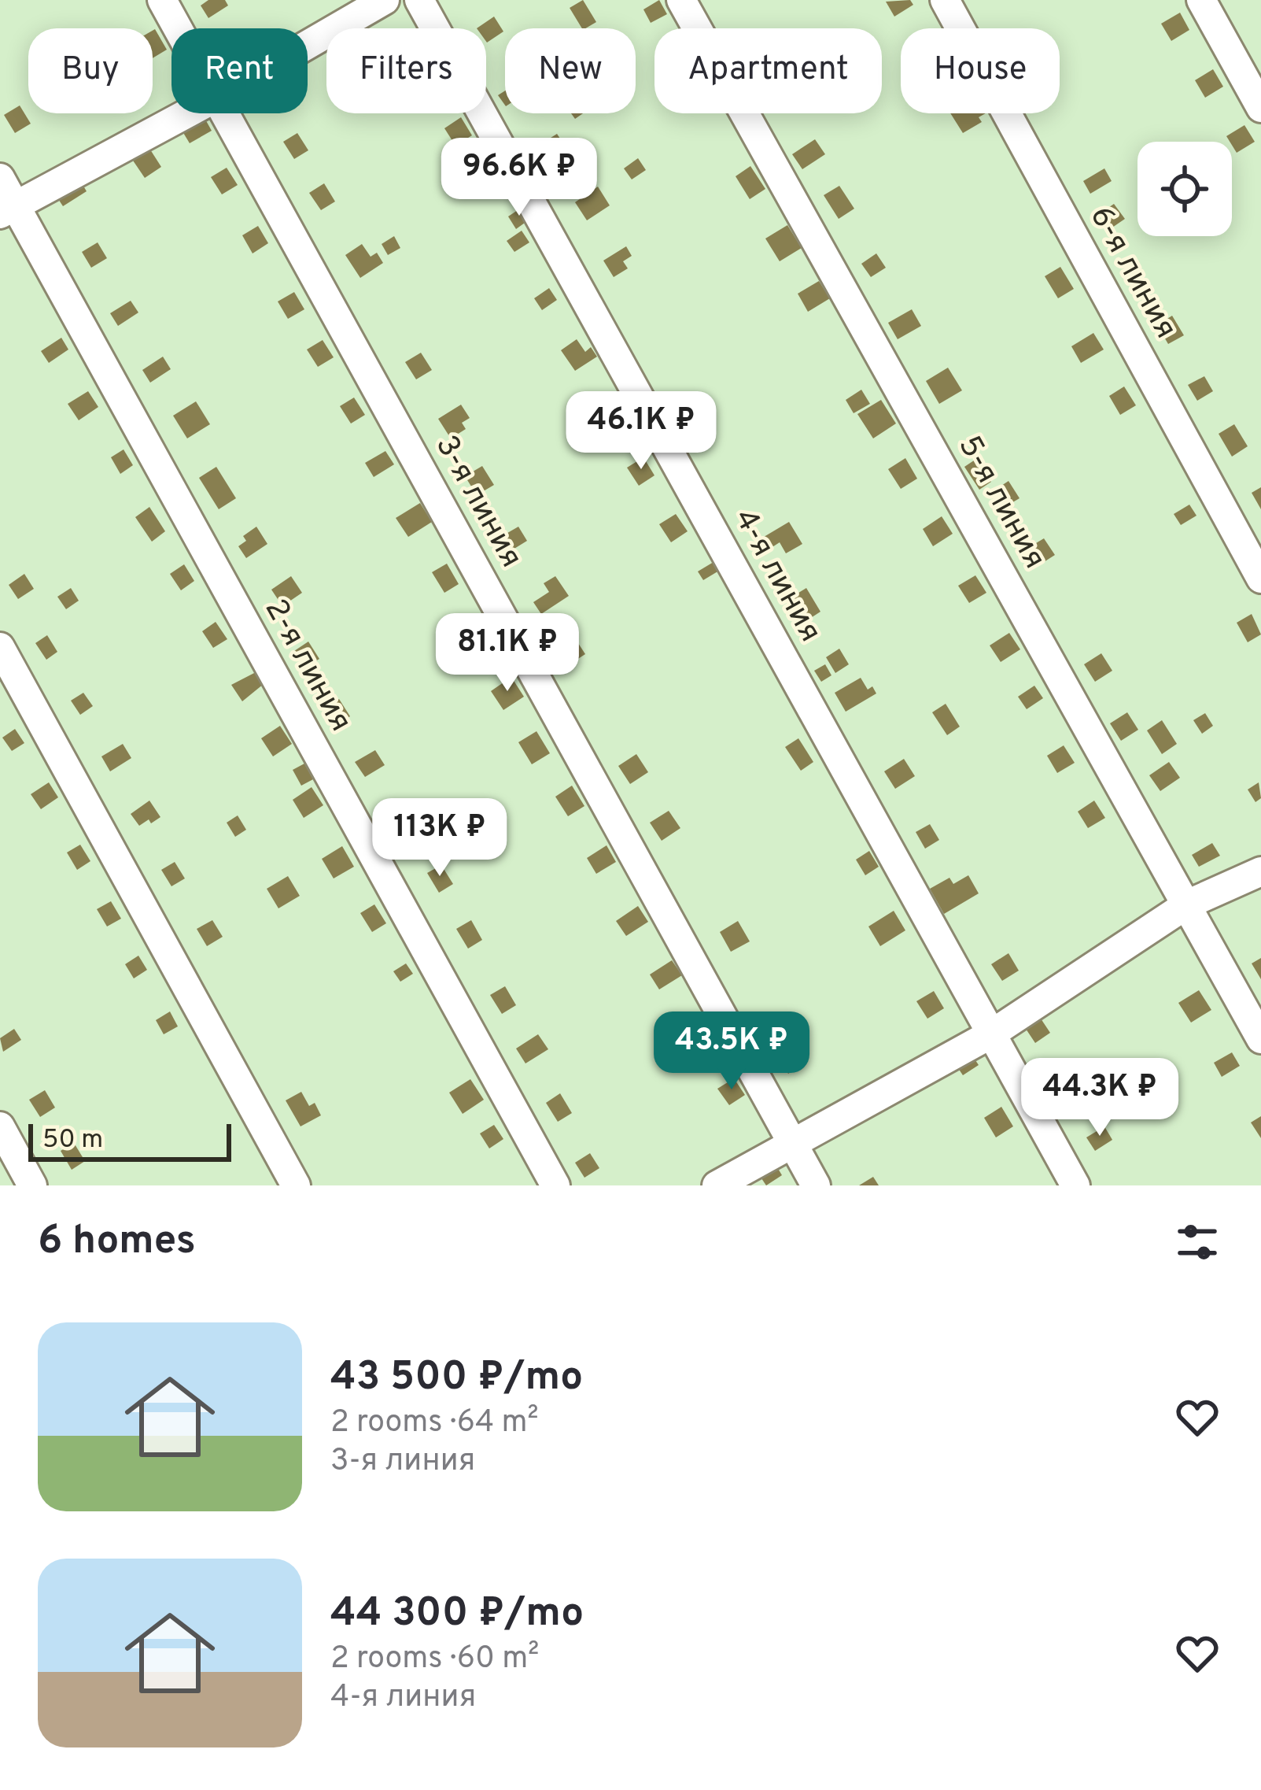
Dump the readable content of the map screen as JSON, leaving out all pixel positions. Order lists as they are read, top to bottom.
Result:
{
  "streets": {
    "street": [
      "6-я линия",
      "3-я линия",
      "5-я линия",
      "4-я линия",
      "2-я линия"
    ]
  },
  "scale_bar": "50 m",
  "page": {
    "chip": [
      "Buy",
      "Rent",
      "Filters",
      "New",
      "Apartment",
      "House"
    ],
    "price": [
      "96.6K ₽",
      "46.1K ₽",
      "81.1K ₽",
      "113K ₽",
      "43.5K ₽",
      "44.3K ₽"
    ],
    "scale": "50 m",
    "heading": "6 homes",
    "list": [
      {
        "name": "43 500 ₽/mo",
        "note": "2 rooms · 64 m² · 3-я линия"
      },
      {
        "name": "44 300 ₽/mo",
        "note": "2 rooms · 60 m² · 4-я линия"
      }
    ]
  }
}
